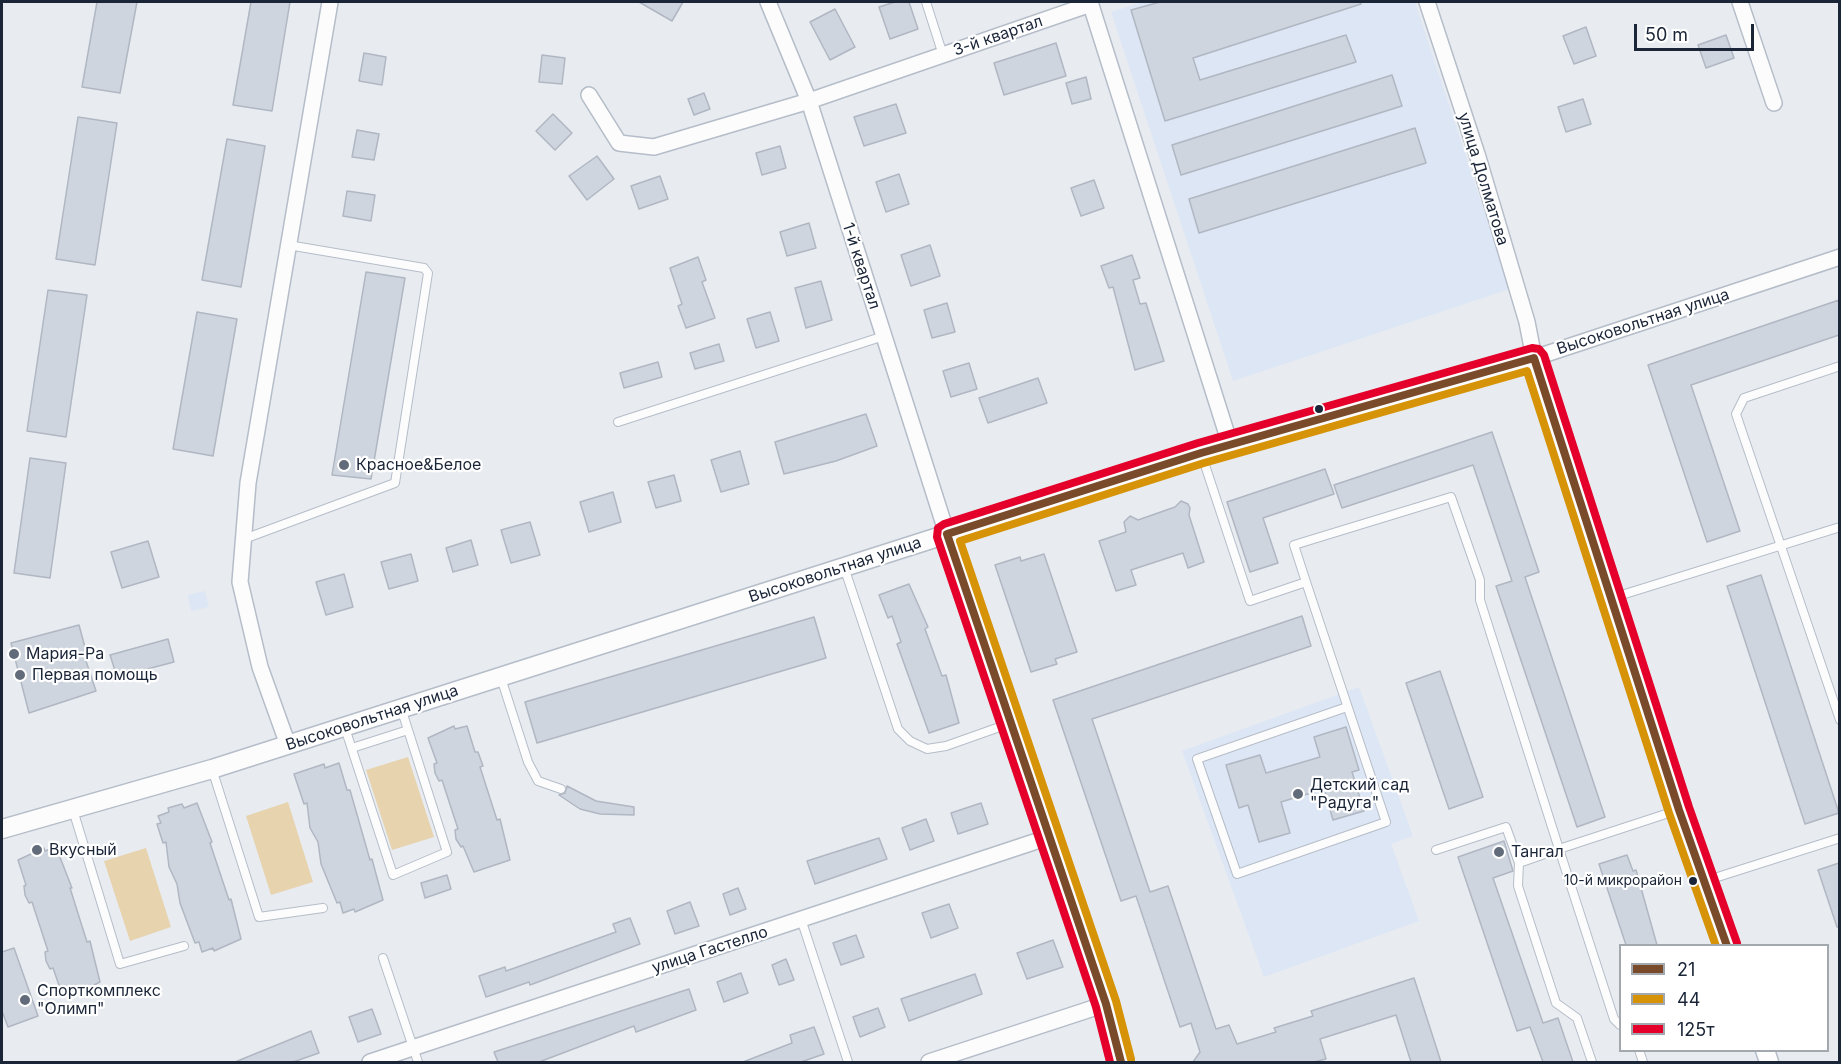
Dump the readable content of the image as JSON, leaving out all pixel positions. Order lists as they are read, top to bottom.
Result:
{
  "streets": {
    "street": [
      "3-й квартал",
      "улица Долматова",
      "1-й квартал",
      "Высоковольтная улица",
      "улица Гастелло"
    ]
  },
  "crossings": [
    ["3-й квартал", "1-й квартал"],
    ["3-й квартал", "Высоковольтная улица"],
    ["улица Долматова", "Высоковольтная улица"],
    ["1-й квартал", "Высоковольтная улица"]
  ],
  "places": [
    "Красное&Белое",
    "Мария-Ра",
    "Первая помощь",
    "Детский сад \"Радуга\"",
    "Вкусный",
    "Тангал",
    "10-й микрорайон",
    "Спорткомплекс \"Олимп\""
  ],
  "lines": ["transit line 125т", "transit line 21", "transit line 44"],
  "legend": ["21", "44", "125т"],
  "scale_bar": "50 m"
}
